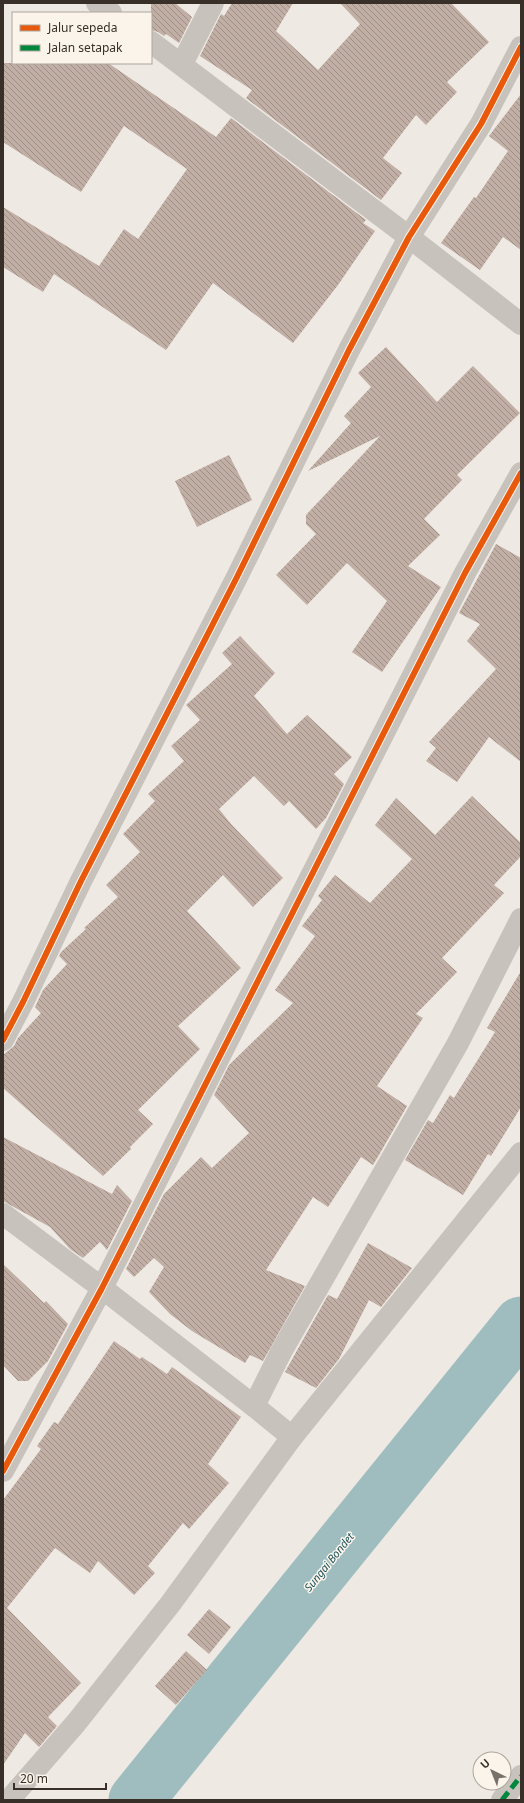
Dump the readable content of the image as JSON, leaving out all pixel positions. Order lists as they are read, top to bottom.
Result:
{
  "water": ["Sungai Bondet"],
  "legend": ["Jalur sepeda", "Jalan setapak"],
  "scale_bar": "20 m",
  "north": "top left"
}
